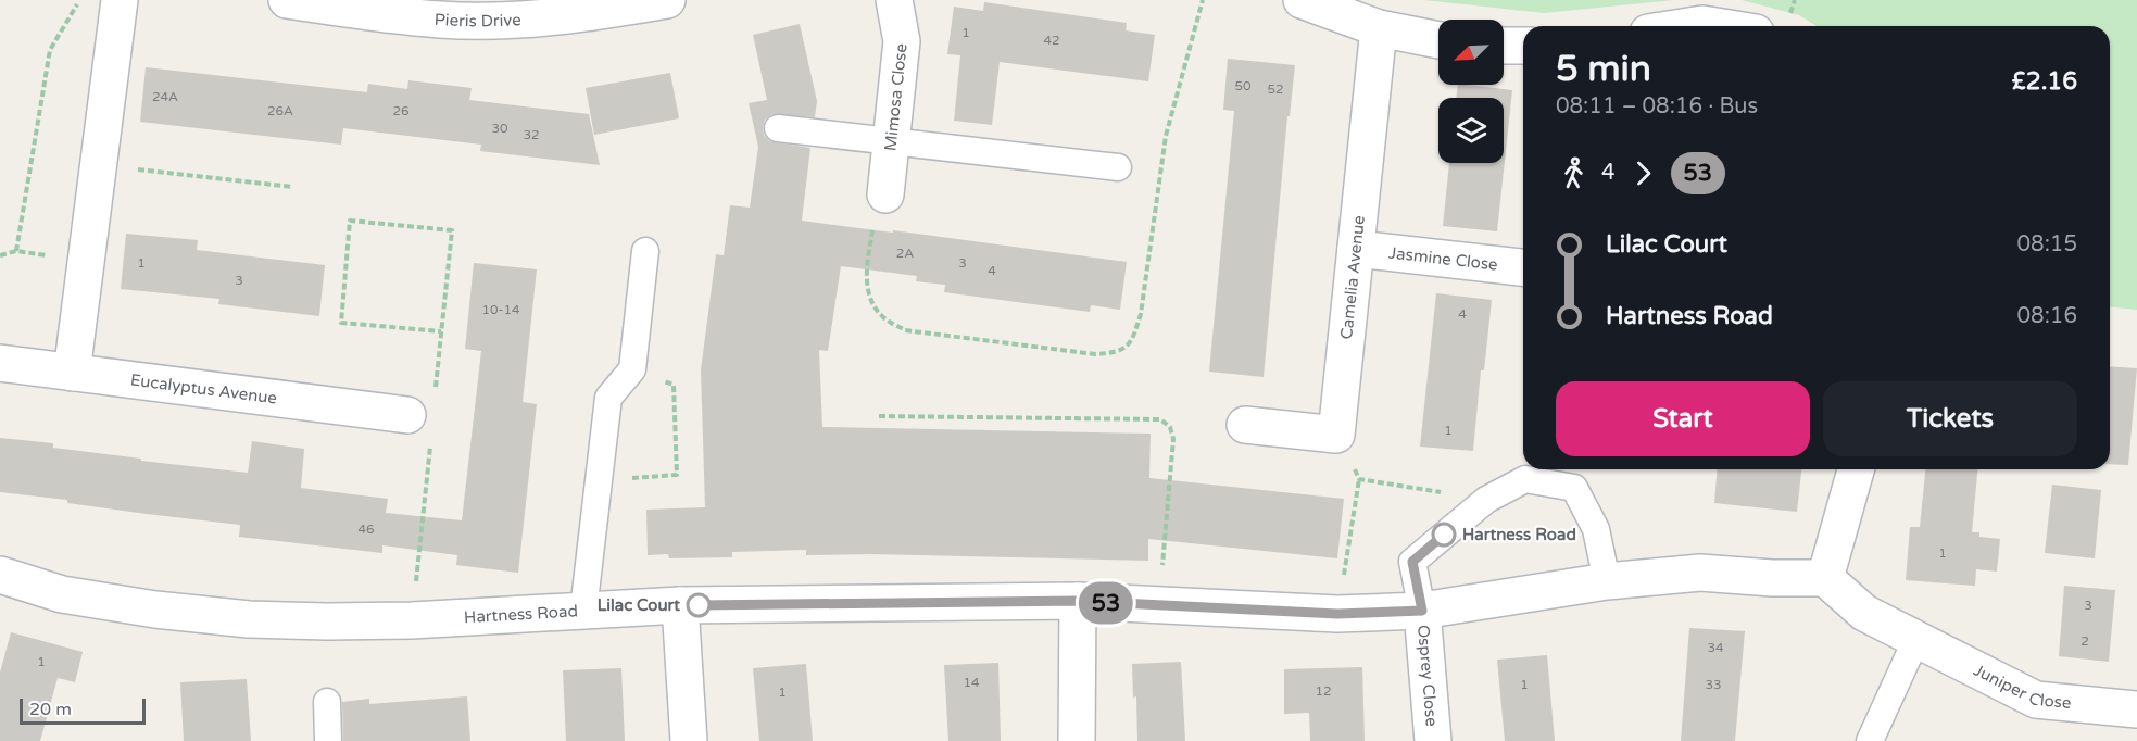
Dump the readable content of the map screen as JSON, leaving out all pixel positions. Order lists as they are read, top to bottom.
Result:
{
  "streets": {
    "street": [
      "Pieris Drive",
      "Mimosa Close",
      "Jasmine Close",
      "Camelia Avenue",
      "Eucalyptus Avenue",
      "Hartness Road",
      "Osprey Close",
      "Juniper Close"
    ]
  },
  "crossings": [
    ["Jasmine Close", "Camelia Avenue"],
    ["Hartness Road", "Osprey Close"],
    ["Hartness Road", "Juniper Close"]
  ],
  "places": ["Hartness Road", "Lilac Court"],
  "lines": ["bus line 53"],
  "house_numbers": [
    "1",
    "42",
    "50",
    "52",
    "24A",
    "26A",
    "26",
    "30",
    "32",
    "2A",
    "1",
    "3",
    "4",
    "3",
    "10-14",
    "4",
    "1",
    "46",
    "1",
    "3",
    "2",
    "34",
    "1",
    "14",
    "1",
    "33",
    "12",
    "1"
  ],
  "scale_bar": "20 m",
  "north": "bottom left",
  "page": {
    "on_map": "53",
    "heading": ["5 min", "08:11 – 08:16 · Bus", "£2.16"],
    "legs": ["4", "53"],
    "list": [
      {
        "name": "Lilac Court",
        "value": "08:15"
      },
      {
        "name": "Hartness Road",
        "value": "08:16"
      }
    ],
    "buttons": ["Start", "Tickets"],
    "scale": "20 m"
  }
}
